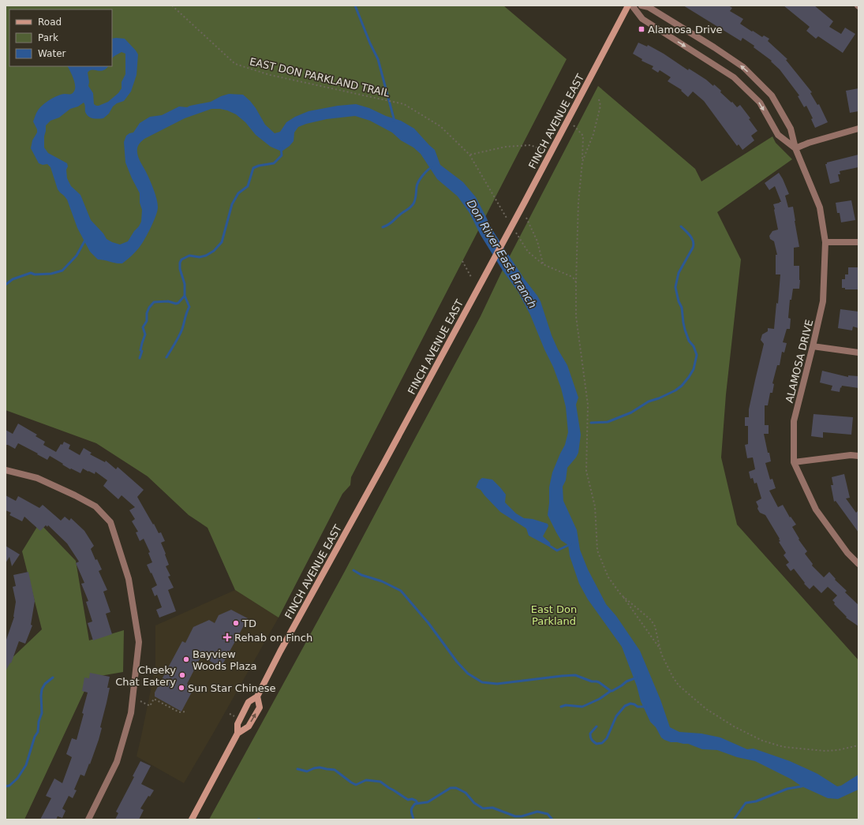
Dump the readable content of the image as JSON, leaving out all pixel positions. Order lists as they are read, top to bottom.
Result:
{
  "streets": {
    "main road": ["FINCH AVENUE EAST"],
    "street": ["ALAMOSA DRIVE"],
    "path": ["EAST DON PARKLAND TRAIL"]
  },
  "water": ["Don River East Branch"],
  "parks": ["East Don Parkland"],
  "places": {
    "transit": ["Alamosa Drive"],
    "other": [
      "TD",
      "Bayview Woods Plaza",
      "Cheeky Chat Eatery",
      "Sun Star Chinese"
    ],
    "health": ["Rehab on Finch"]
  },
  "legend": ["Road", "Park", "Water"]
}
